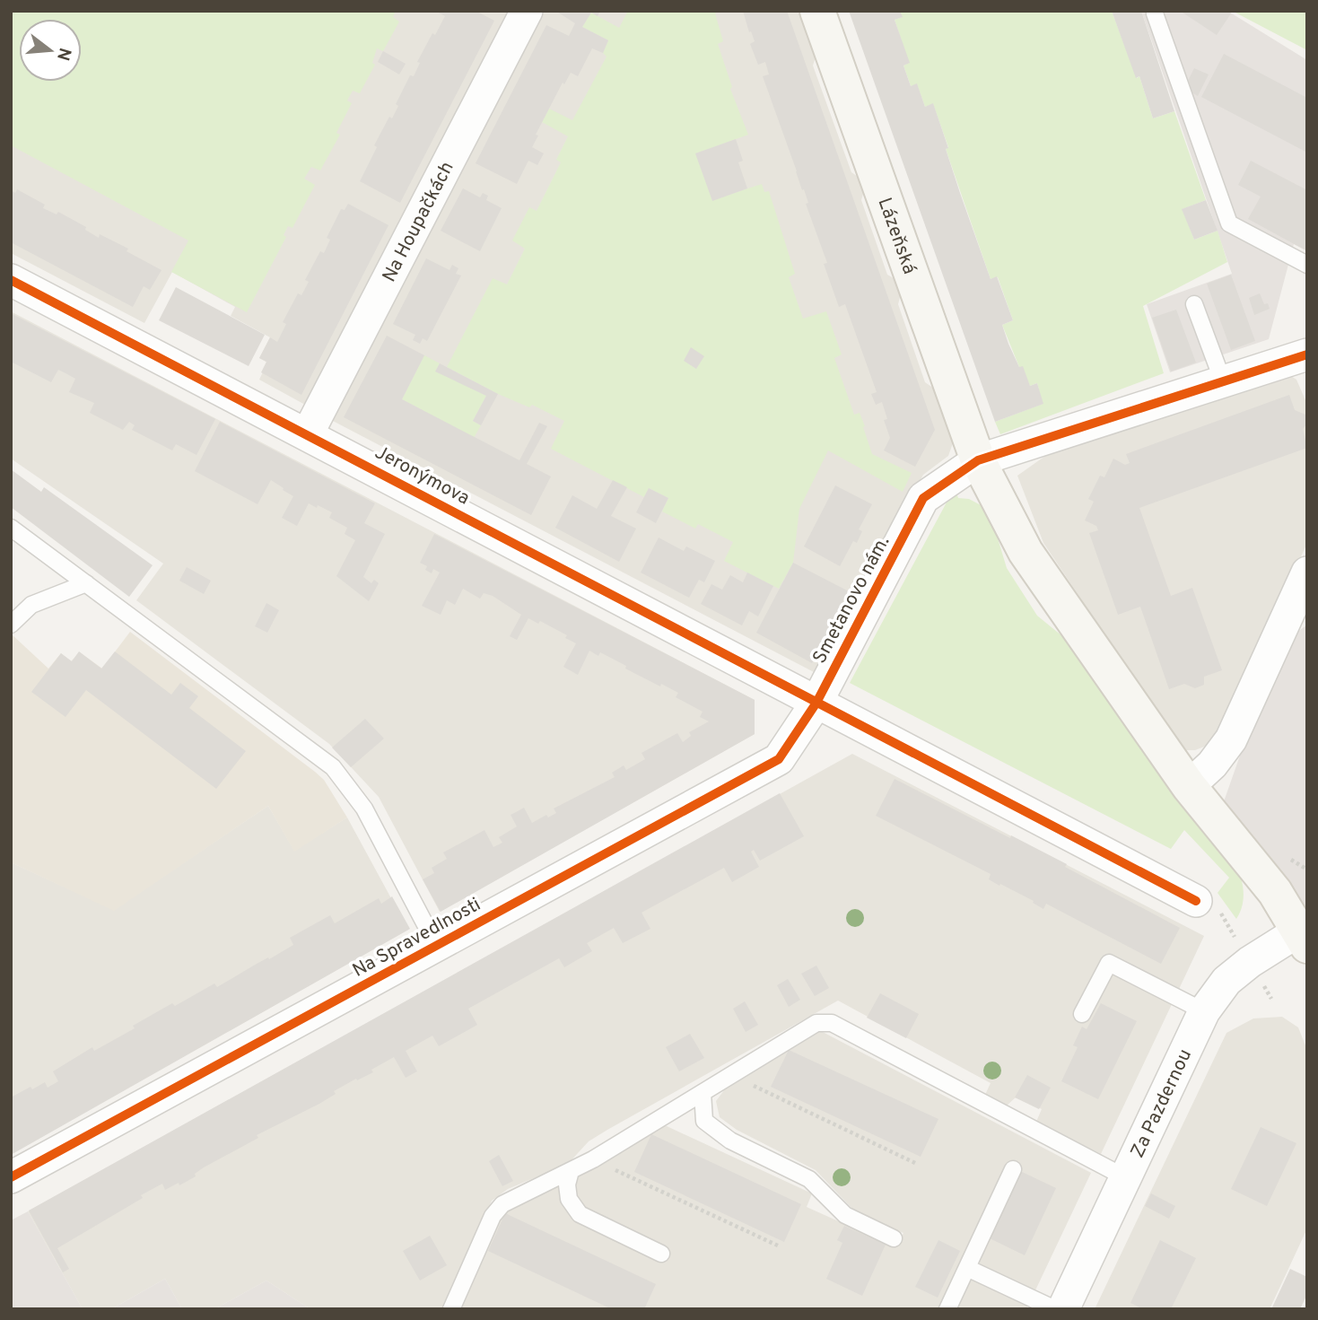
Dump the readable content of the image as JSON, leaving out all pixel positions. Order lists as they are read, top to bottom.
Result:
{
  "streets": {
    "street": [
      "Na Houpačkách",
      "Lázeňská",
      "Jeronýmova",
      "Smetanovo nám.",
      "Na Spravedlnosti",
      "Za Pazdernou"
    ]
  },
  "crossings": [
    ["Na Houpačkách", "Jeronýmova"],
    ["Lázeňská", "Smetanovo nám."],
    ["Jeronýmova", "Smetanovo nám."],
    ["Jeronýmova", "Na Spravedlnosti"],
    ["Smetanovo nám.", "Na Spravedlnosti"]
  ],
  "north": "right"
}
